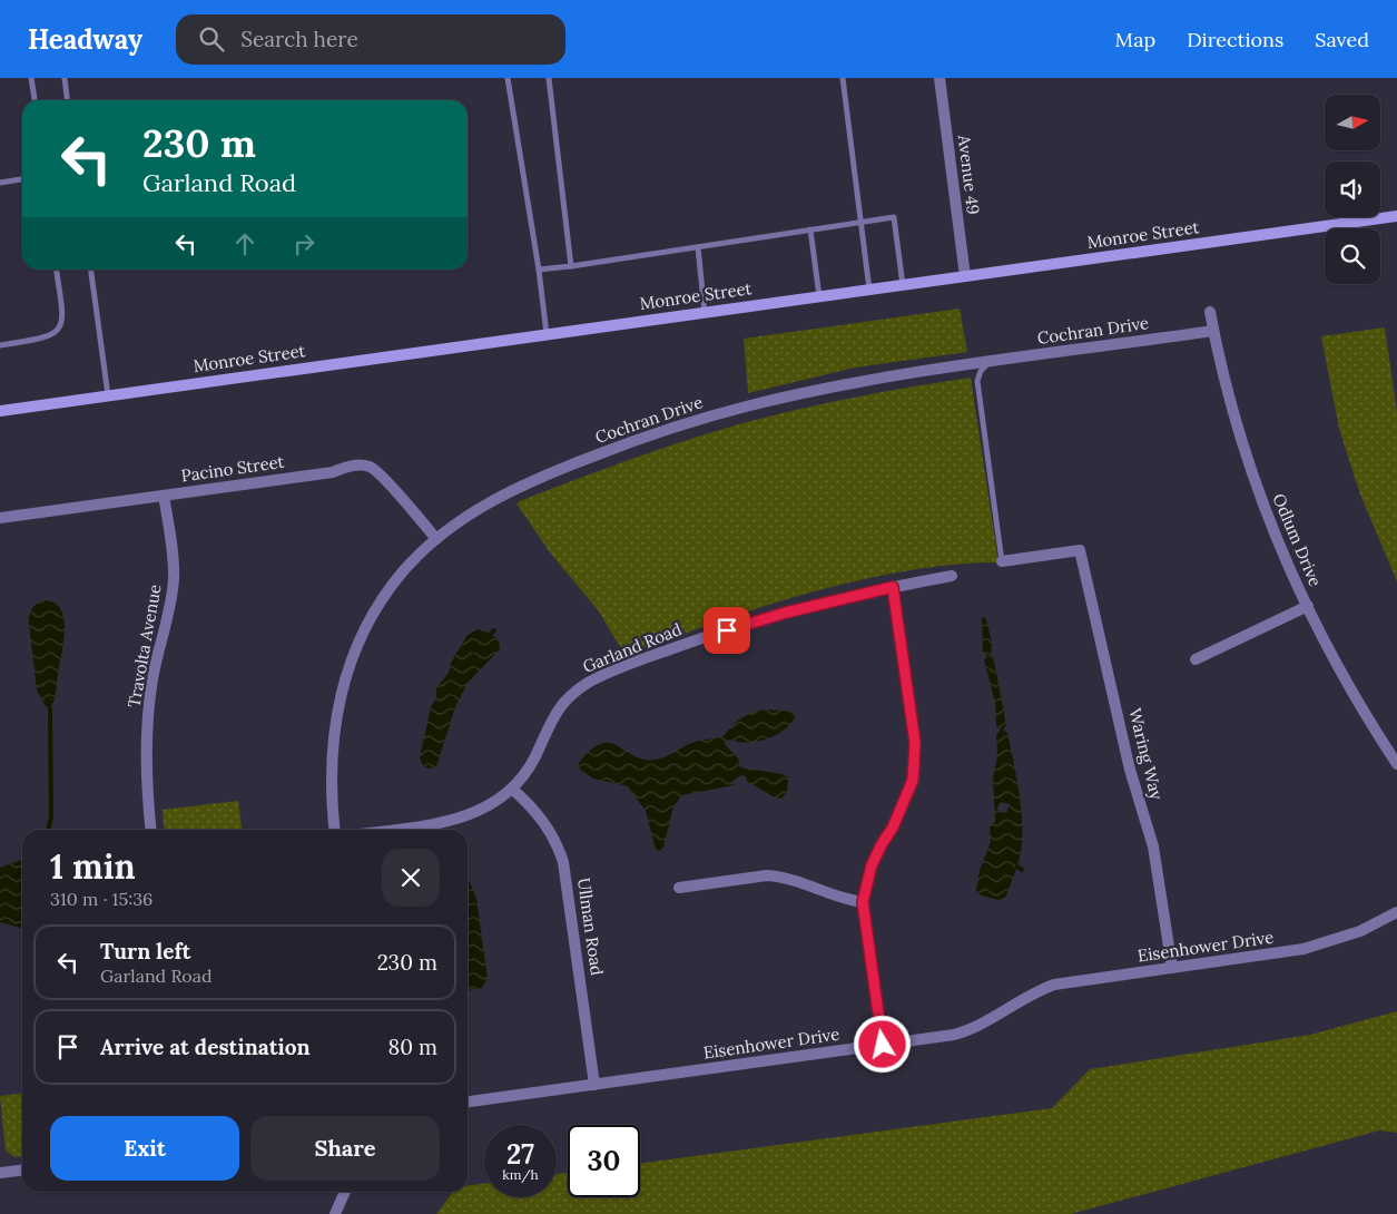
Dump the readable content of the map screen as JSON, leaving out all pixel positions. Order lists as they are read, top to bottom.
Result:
{
  "streets": {
    "main road": ["Monroe Street"],
    "street": [
      "Avenue 49",
      "Cochran Drive",
      "Pacino Street",
      "Odlum Drive",
      "Travolta Avenue",
      "Garland Road",
      "Waring Way",
      "Ullman Road",
      "Eisenhower Drive"
    ]
  },
  "crossings": [
    ["Avenue 49", "Monroe Street"],
    ["Cochran Drive", "Pacino Street"],
    ["Cochran Drive", "Odlum Drive"],
    ["Pacino Street", "Travolta Avenue"],
    ["Garland Road", "Ullman Road"],
    ["Waring Way", "Eisenhower Drive"],
    ["Ullman Road", "Eisenhower Drive"]
  ],
  "north": "right",
  "page": {
    "header": "Headway",
    "search": "Search here",
    "nav": ["Map", "Directions", "Saved"],
    "turn": ["230 m", "Garland Road"],
    "heading": ["1 min", "310 m · 15:36"],
    "list": [
      {
        "name": "Turn left",
        "note": "Garland Road",
        "value": "230 m"
      },
      {
        "name": "Arrive at destination",
        "value": "80 m"
      }
    ],
    "buttons": ["Exit", "Share"],
    "speed": "27 km/h",
    "limit": "30"
  }
}
